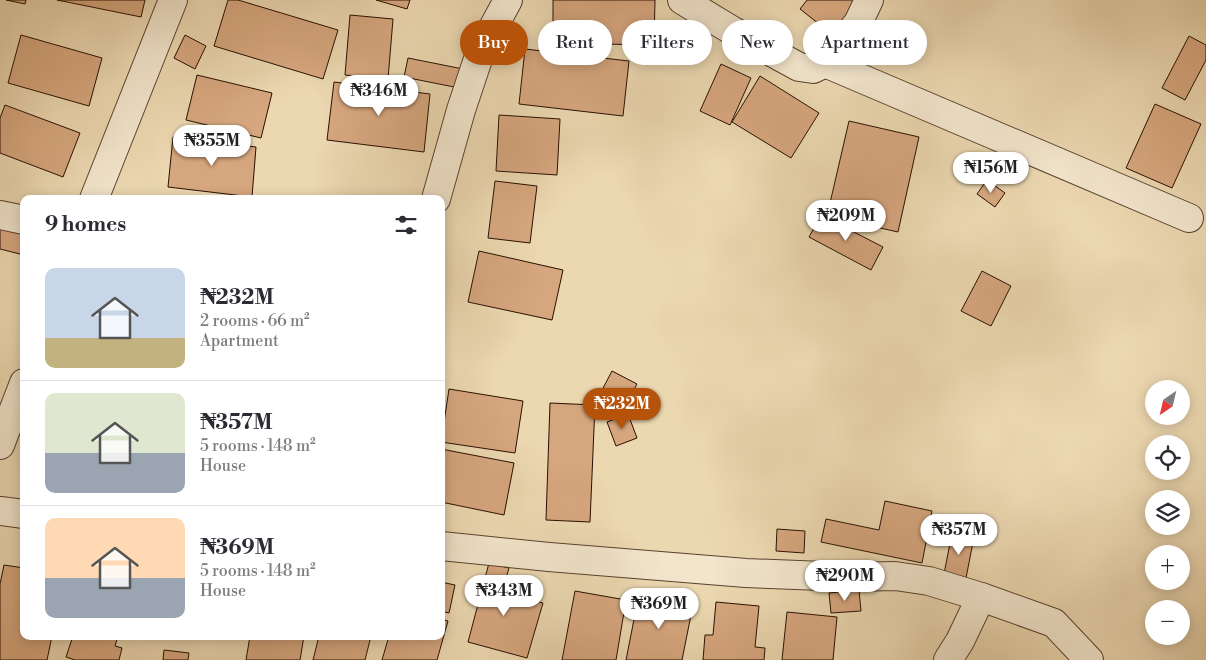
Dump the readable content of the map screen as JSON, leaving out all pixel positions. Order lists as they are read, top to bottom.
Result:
{
  "north": "bottom left",
  "page": {
    "chip": [
      "Buy",
      "Rent",
      "Filters",
      "New",
      "Apartment"
    ],
    "price": [
      "₦346M",
      "₦355M",
      "₦156M",
      "₦209M",
      "₦232M",
      "₦357M",
      "₦290M",
      "₦343M",
      "₦369M"
    ],
    "heading": "9 homes",
    "list": [
      {
        "name": "₦232M",
        "note": "2 rooms · 66 m² · Apartment"
      },
      {
        "name": "₦357M",
        "note": "5 rooms · 148 m² · House"
      },
      {
        "name": "₦369M",
        "note": "5 rooms · 148 m² · House"
      }
    ],
    "map_buttons": ["+", "−"]
  }
}
